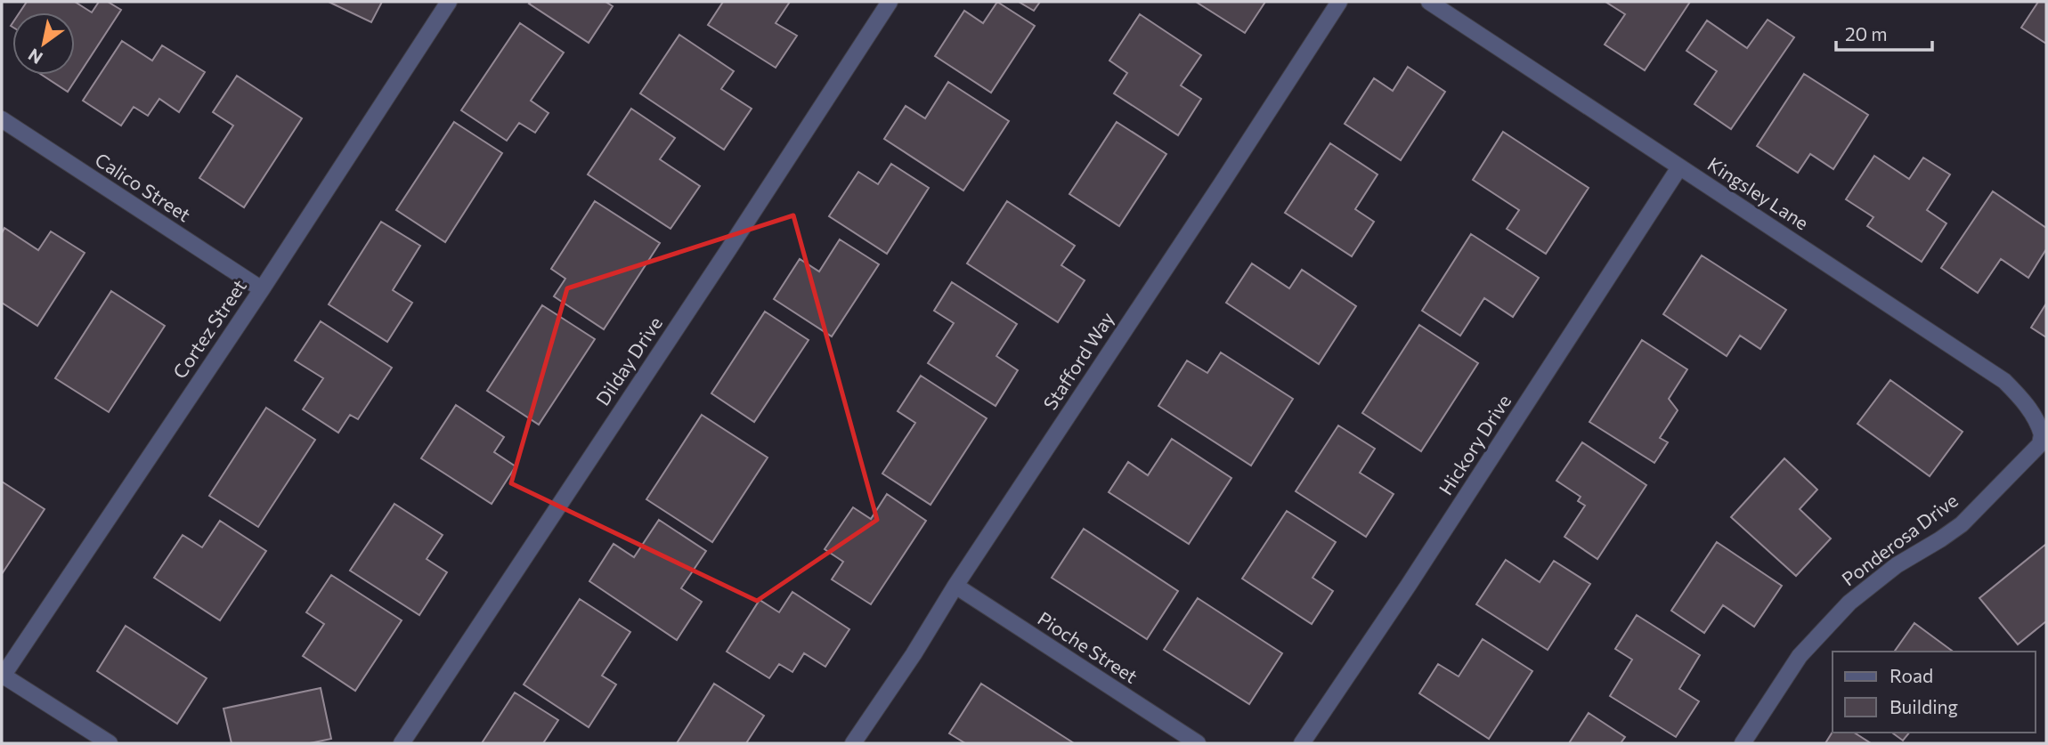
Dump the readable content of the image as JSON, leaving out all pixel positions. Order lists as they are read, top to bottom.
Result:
{
  "streets": {
    "street": [
      "Calico Street",
      "Kingsley Lane",
      "Cortez Street",
      "Dilday Drive",
      "Stafford Way",
      "Hickory Drive",
      "Ponderosa Drive",
      "Pioche Street"
    ]
  },
  "crossings": [
    ["Calico Street", "Cortez Street"],
    ["Kingsley Lane", "Hickory Drive"],
    ["Kingsley Lane", "Ponderosa Drive"],
    ["Stafford Way", "Pioche Street"]
  ],
  "legend": ["Road", "Building"],
  "scale_bar": "20 m",
  "north": "bottom left"
}
